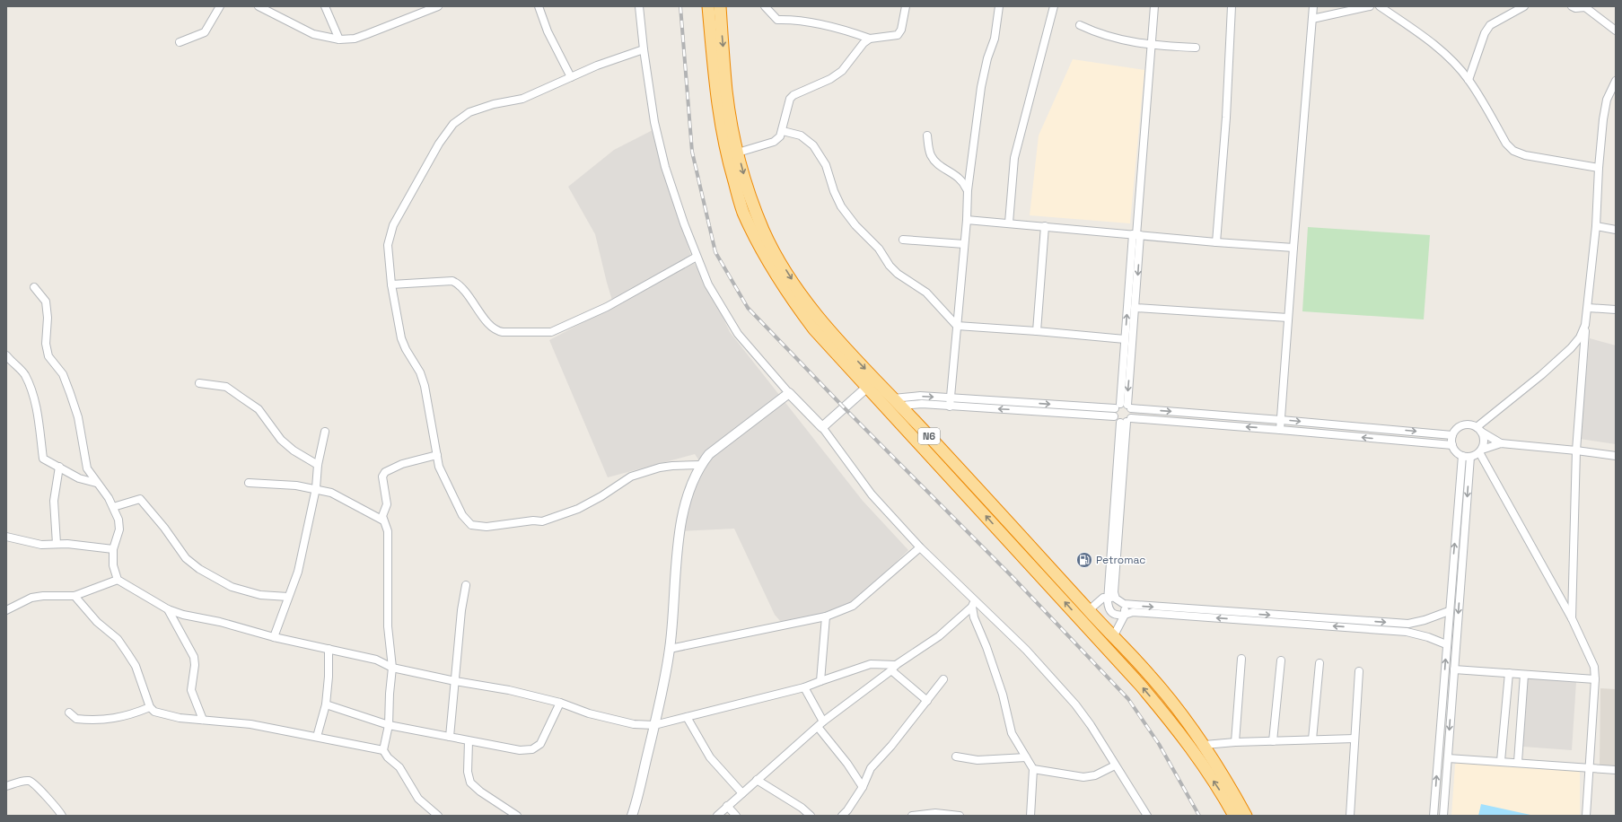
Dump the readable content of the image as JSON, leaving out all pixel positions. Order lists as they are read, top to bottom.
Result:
{
  "streets": {
    "highway": ["N6"]
  },
  "places": {
    "fuel station": ["Petromac"]
  }
}
